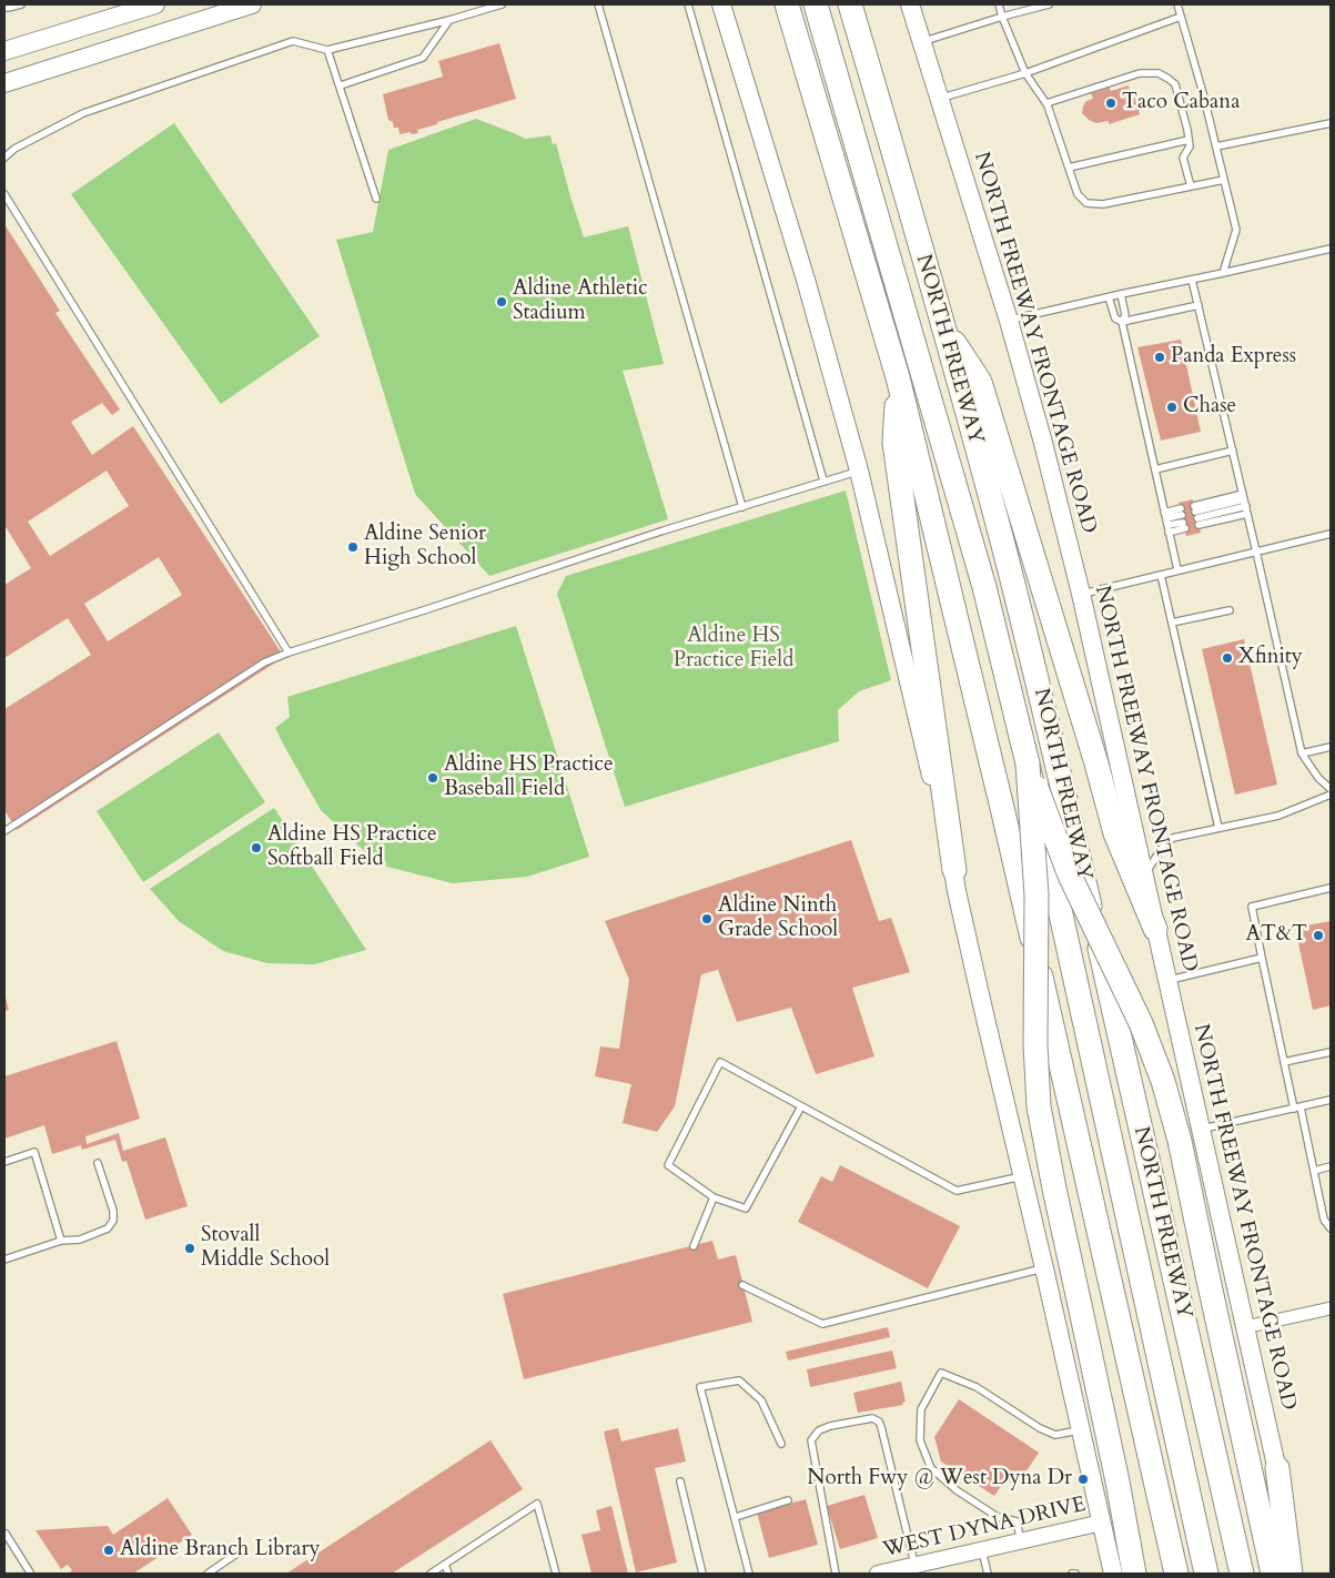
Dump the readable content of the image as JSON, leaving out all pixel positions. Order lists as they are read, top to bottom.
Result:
{
  "streets": {
    "highway": ["NORTH FREEWAY"],
    "main road": ["NORTH FREEWAY FRONTAGE ROAD"],
    "street": ["WEST DYNA DRIVE"]
  },
  "parks": ["Aldine HS Practice Field"],
  "places": [
    "Taco Cabana",
    "Aldine Athletic Stadium",
    "Panda Express",
    "Chase",
    "Aldine Senior High School",
    "Xfinity",
    "Aldine HS Practice Baseball Field",
    "Aldine HS Practice Softball Field",
    "Aldine Ninth Grade School",
    "AT&T",
    "Stovall Middle School",
    "North Fwy @ West Dyna Dr",
    "Aldine Branch Library"
  ]
}
